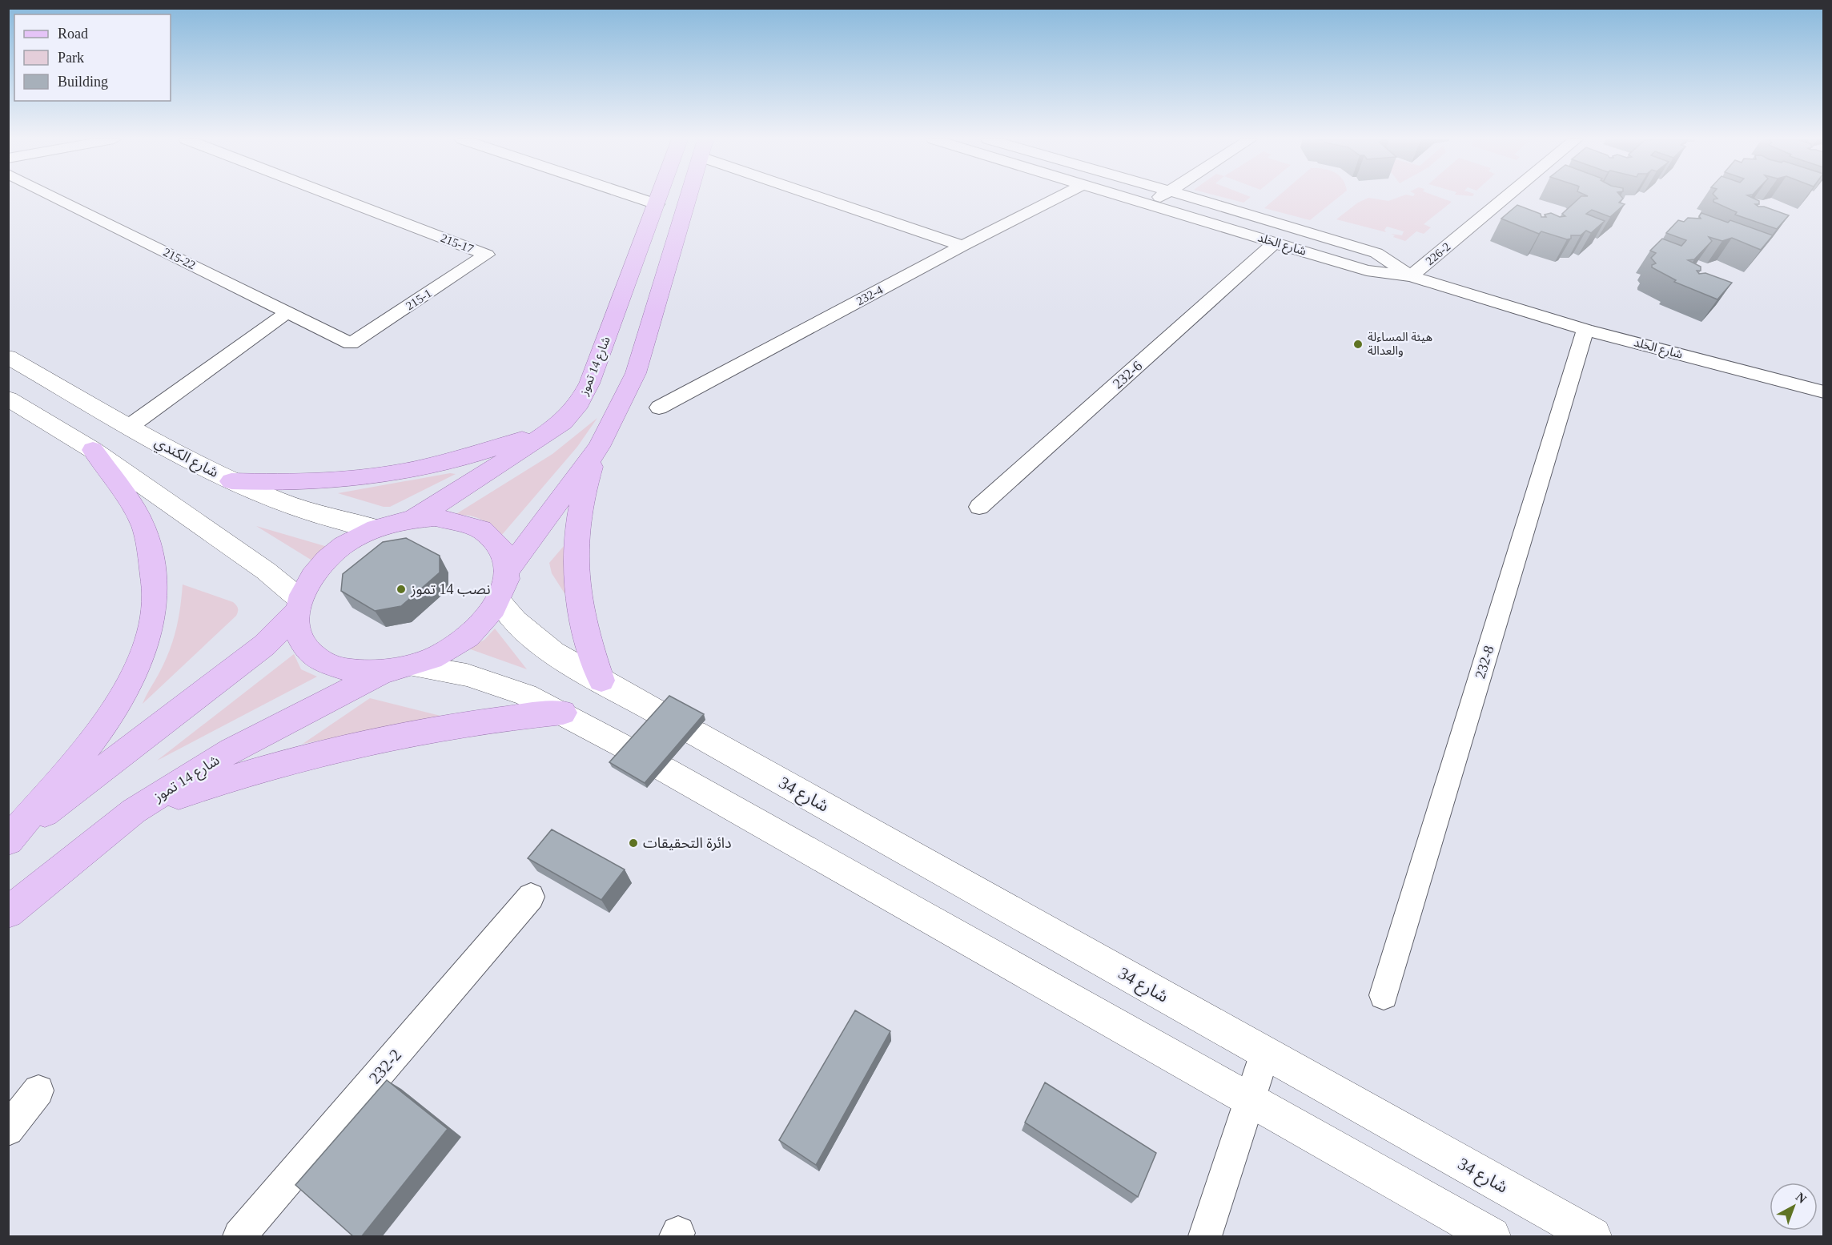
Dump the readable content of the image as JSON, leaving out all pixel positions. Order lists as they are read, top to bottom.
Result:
{
  "streets": {
    "main road": ["شارع 14 تموز", "شارع الكندي", "شارع 34"],
    "street": [
      "215-17",
      "شارع الخلد",
      "226-2",
      "215-22",
      "232-4",
      "215-1",
      "232-6",
      "232-8",
      "232-2"
    ]
  },
  "crossings": [
    ["215-17", "215-1"],
    ["شارع الخلد", "226-2"],
    ["شارع الخلد", "232-6"],
    ["شارع الخلد", "232-8"],
    ["215-22", "215-1"]
  ],
  "places": ["هيئة المساءلة والعدالة", "نصب 14 تموز", "دائرة التحقيقات"],
  "legend": ["Road", "Park", "Building"],
  "north": "top right"
}
